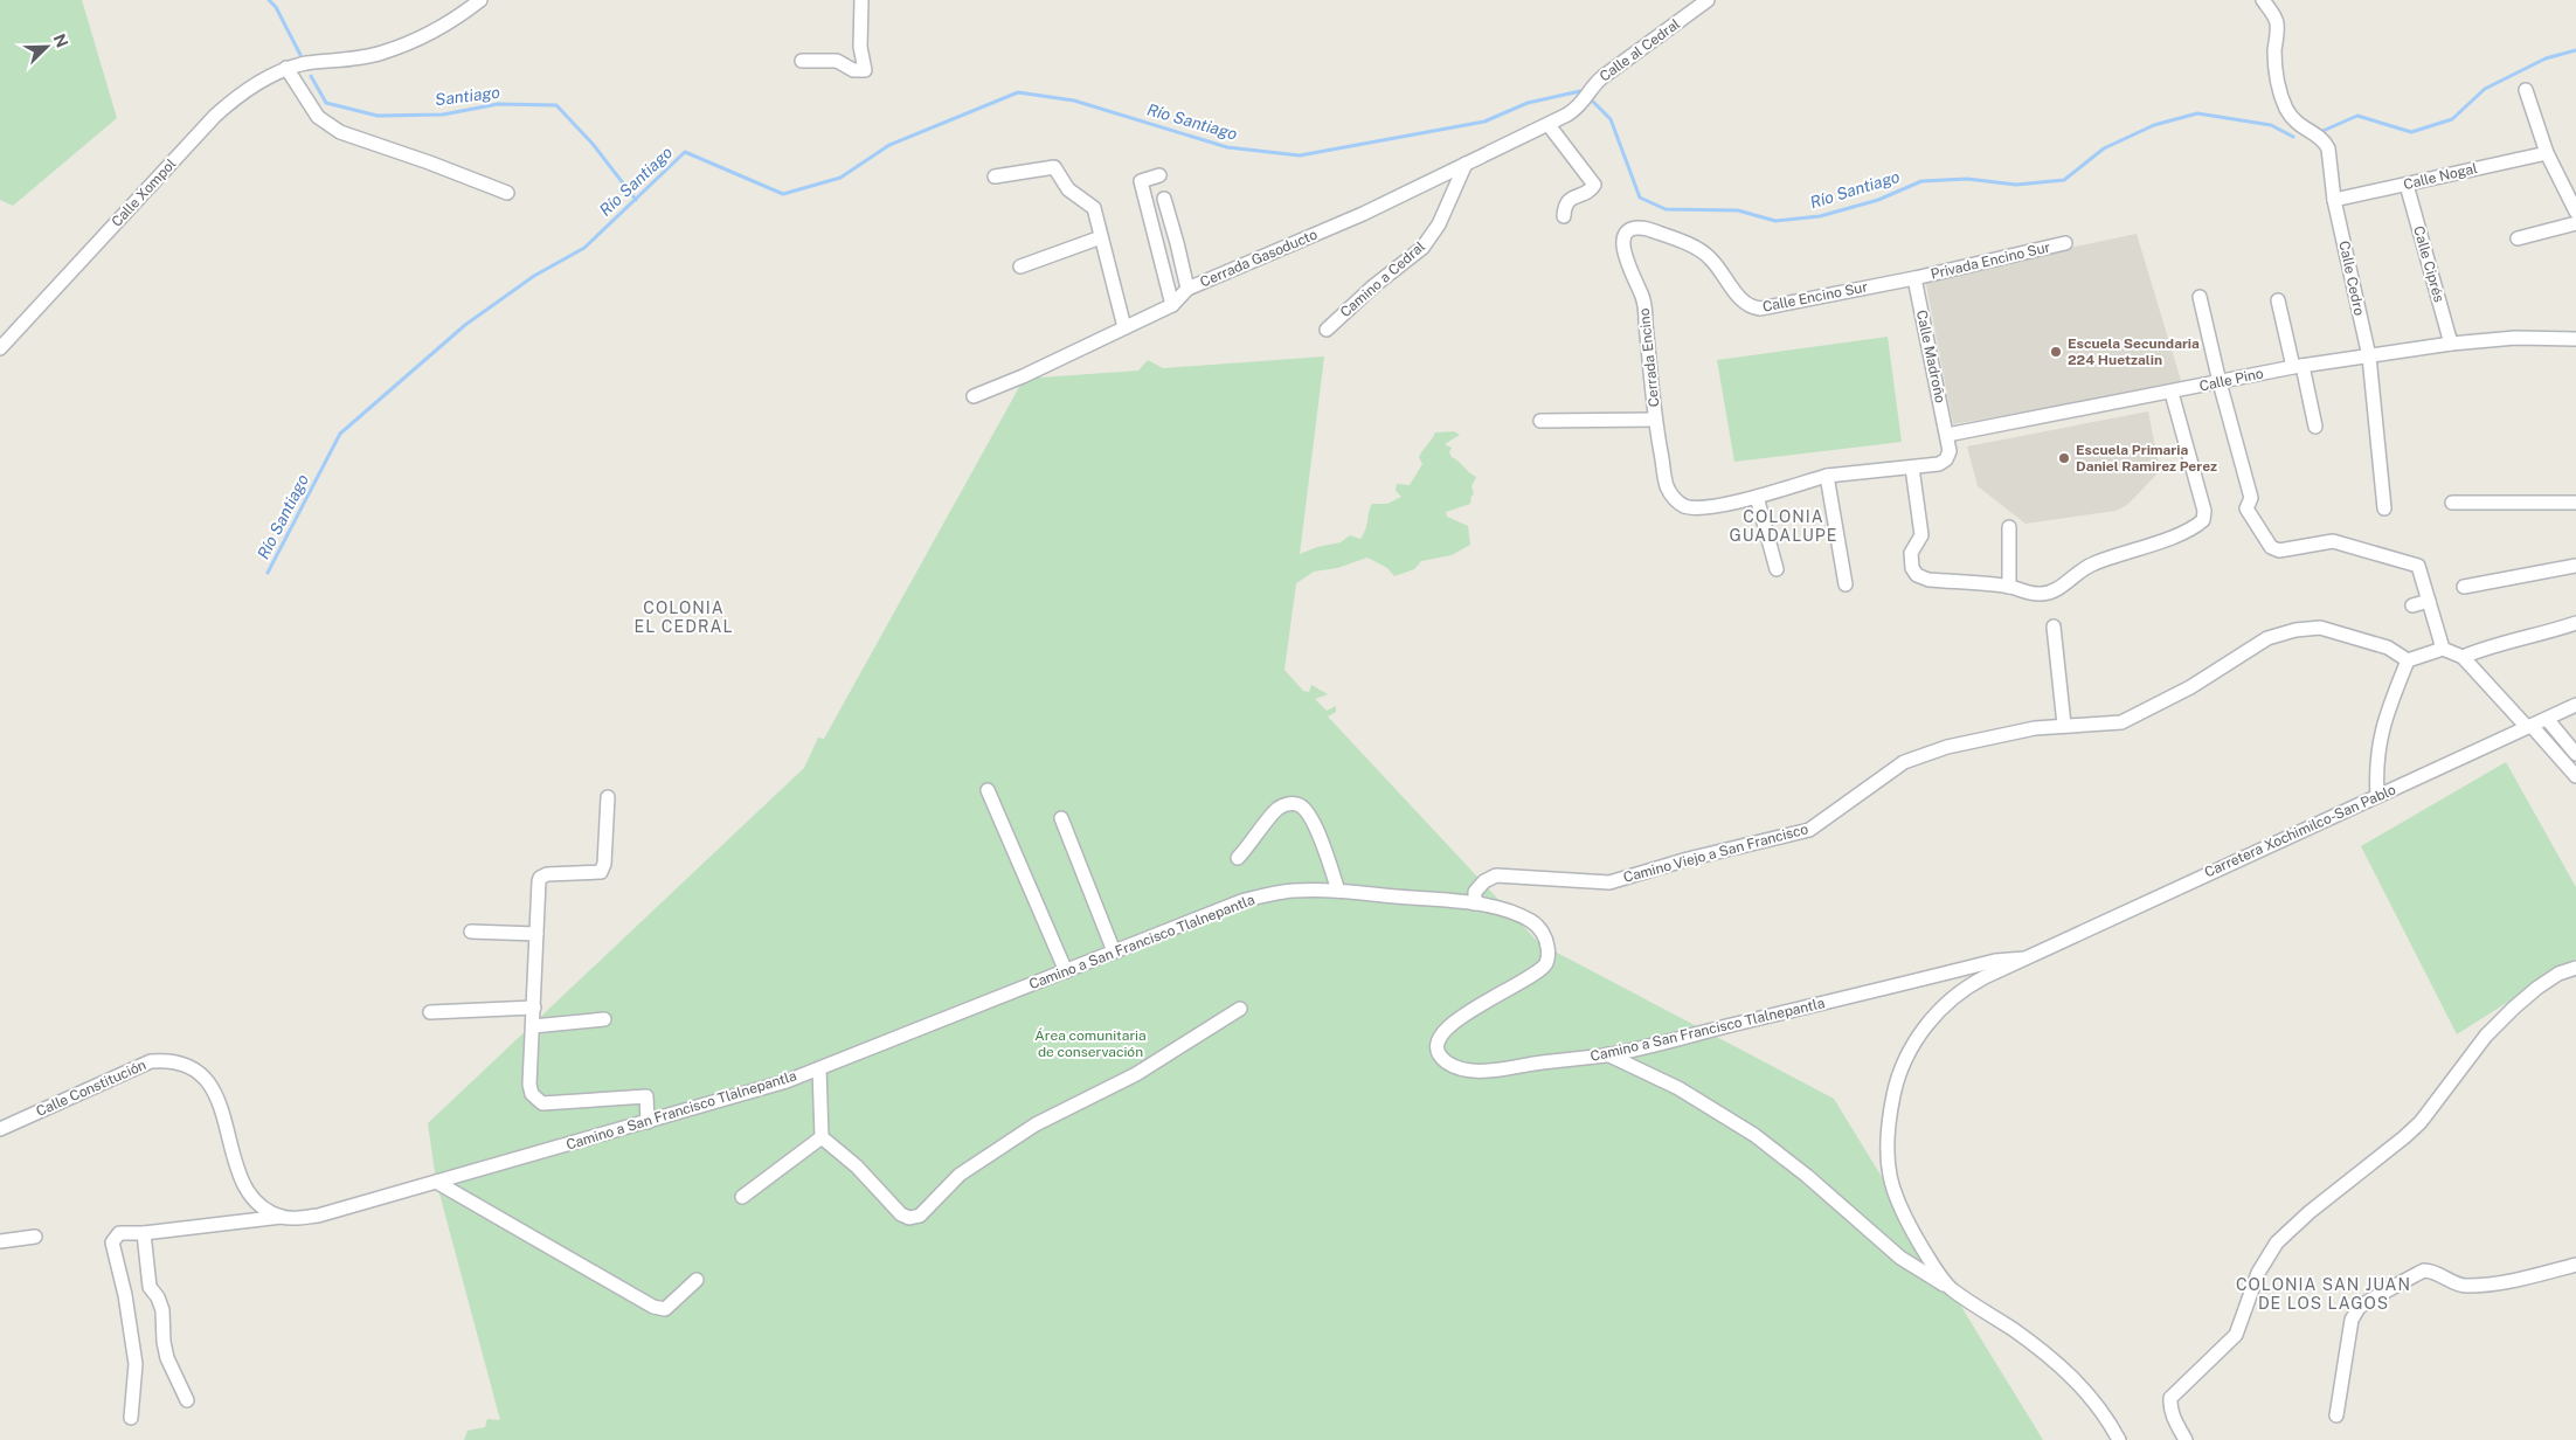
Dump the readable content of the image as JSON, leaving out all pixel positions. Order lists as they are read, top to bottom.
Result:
{
  "streets": {
    "street": [
      "Calle al Cedral",
      "Calle Nogal",
      "Calle Xompol",
      "Cerrada Gasoducto",
      "Privada Encino Sur",
      "Calle Ciprés",
      "Calle Cedro",
      "Camino a Cedral",
      "Calle Encino Sur",
      "Calle Madroño",
      "Cerrada Encino",
      "Calle Pino",
      "Carretera Xochimilco-San Pablo",
      "Camino Viejo a San Francisco",
      "Camino a San Francisco Tlalnepantla",
      "Calle Constitución"
    ]
  },
  "crossings": [
    ["Calle al Cedral", "Cerrada Gasoducto"],
    ["Calle Nogal", "Calle Ciprés"],
    ["Calle Nogal", "Calle Cedro"],
    ["Cerrada Gasoducto", "Camino a Cedral"],
    ["Privada Encino Sur", "Calle Encino Sur"],
    ["Privada Encino Sur", "Calle Madroño"],
    ["Calle Ciprés", "Calle Pino"],
    ["Calle Cedro", "Calle Pino"],
    ["Calle Encino Sur", "Calle Madroño"],
    ["Calle Encino Sur", "Cerrada Encino"],
    ["Calle Madroño", "Calle Pino"],
    ["Carretera Xochimilco-San Pablo", "Camino a San Francisco Tlalnepantla"],
    ["Camino Viejo a San Francisco", "Camino a San Francisco Tlalnepantla"],
    ["Camino a San Francisco Tlalnepantla", "Calle Constitución"]
  ],
  "districts": ["COLONIA GUADALUPE", "COLONIA EL CEDRAL", "COLONIA SAN JUAN DE LOS LAGOS"],
  "water": ["Santiago", "Río Santiago"],
  "parks": ["Área comunitaria de conservación"],
  "places": ["Escuela Secundaria 224 Huetzalin", "Escuela Primaria Daniel Ramirez Perez"],
  "north": "top right"
}
